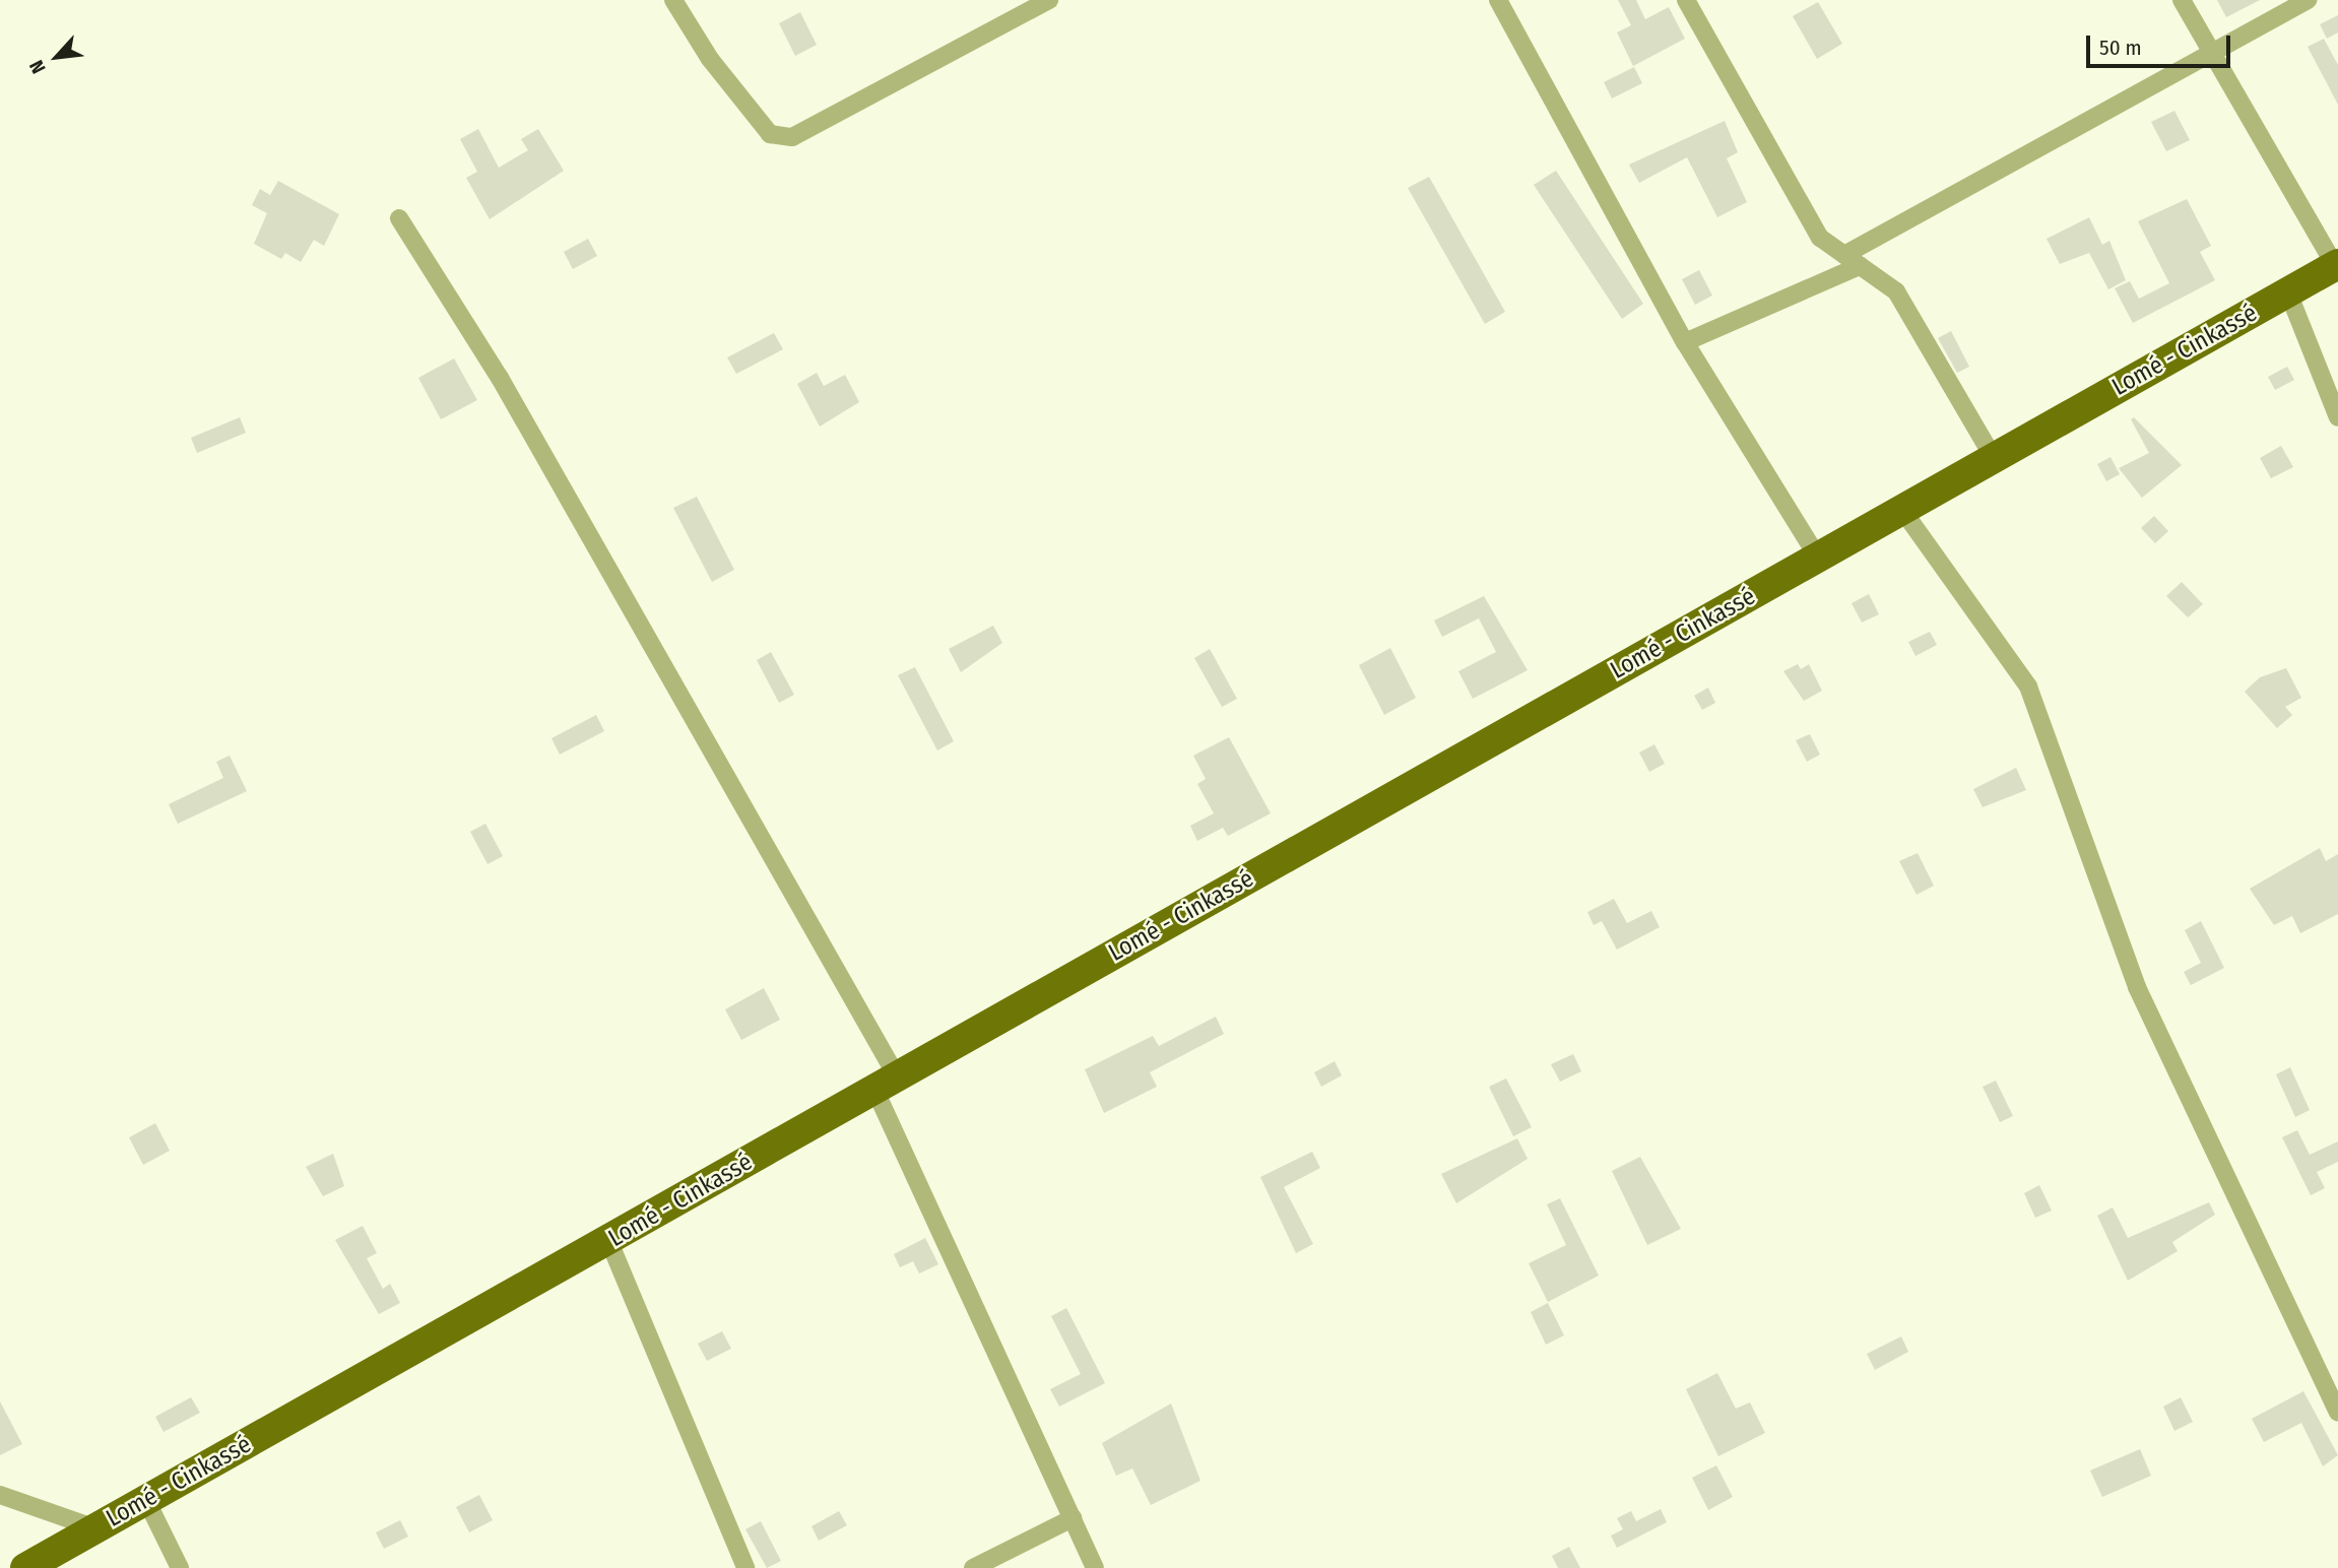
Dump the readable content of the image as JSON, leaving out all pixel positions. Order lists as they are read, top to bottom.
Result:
{
  "streets": {
    "highway": ["Lomé - Cinkassé"]
  },
  "scale_bar": "50 m",
  "north": "bottom left"
}
